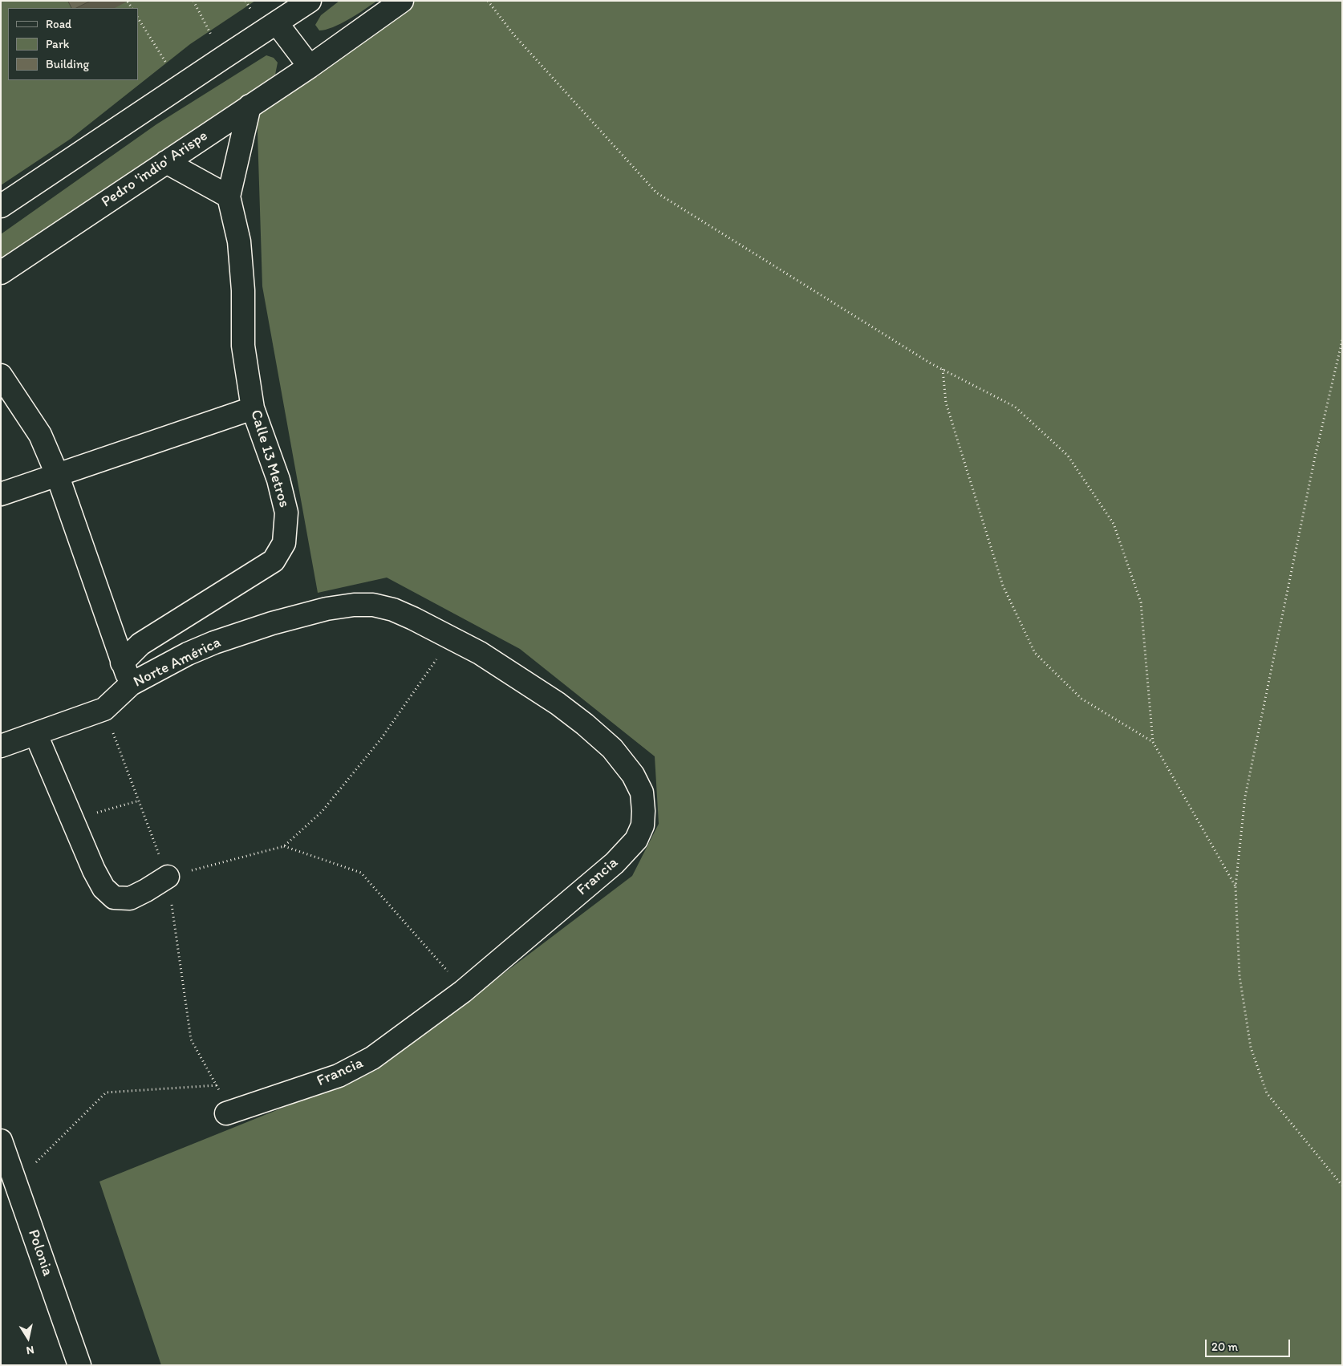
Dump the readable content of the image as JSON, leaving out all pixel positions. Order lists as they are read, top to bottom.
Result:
{
  "streets": {
    "street": [
      "Pedro 'indio' Arispe",
      "Calle 13 Metros",
      "Norte América",
      "Francia",
      "Polonia"
    ]
  },
  "crossings": [
    ["Pedro 'indio' Arispe", "Calle 13 Metros"],
    ["Norte América", "Francia"]
  ],
  "legend": ["Road", "Park", "Building"],
  "scale_bar": "20 m",
  "north": "bottom"
}
